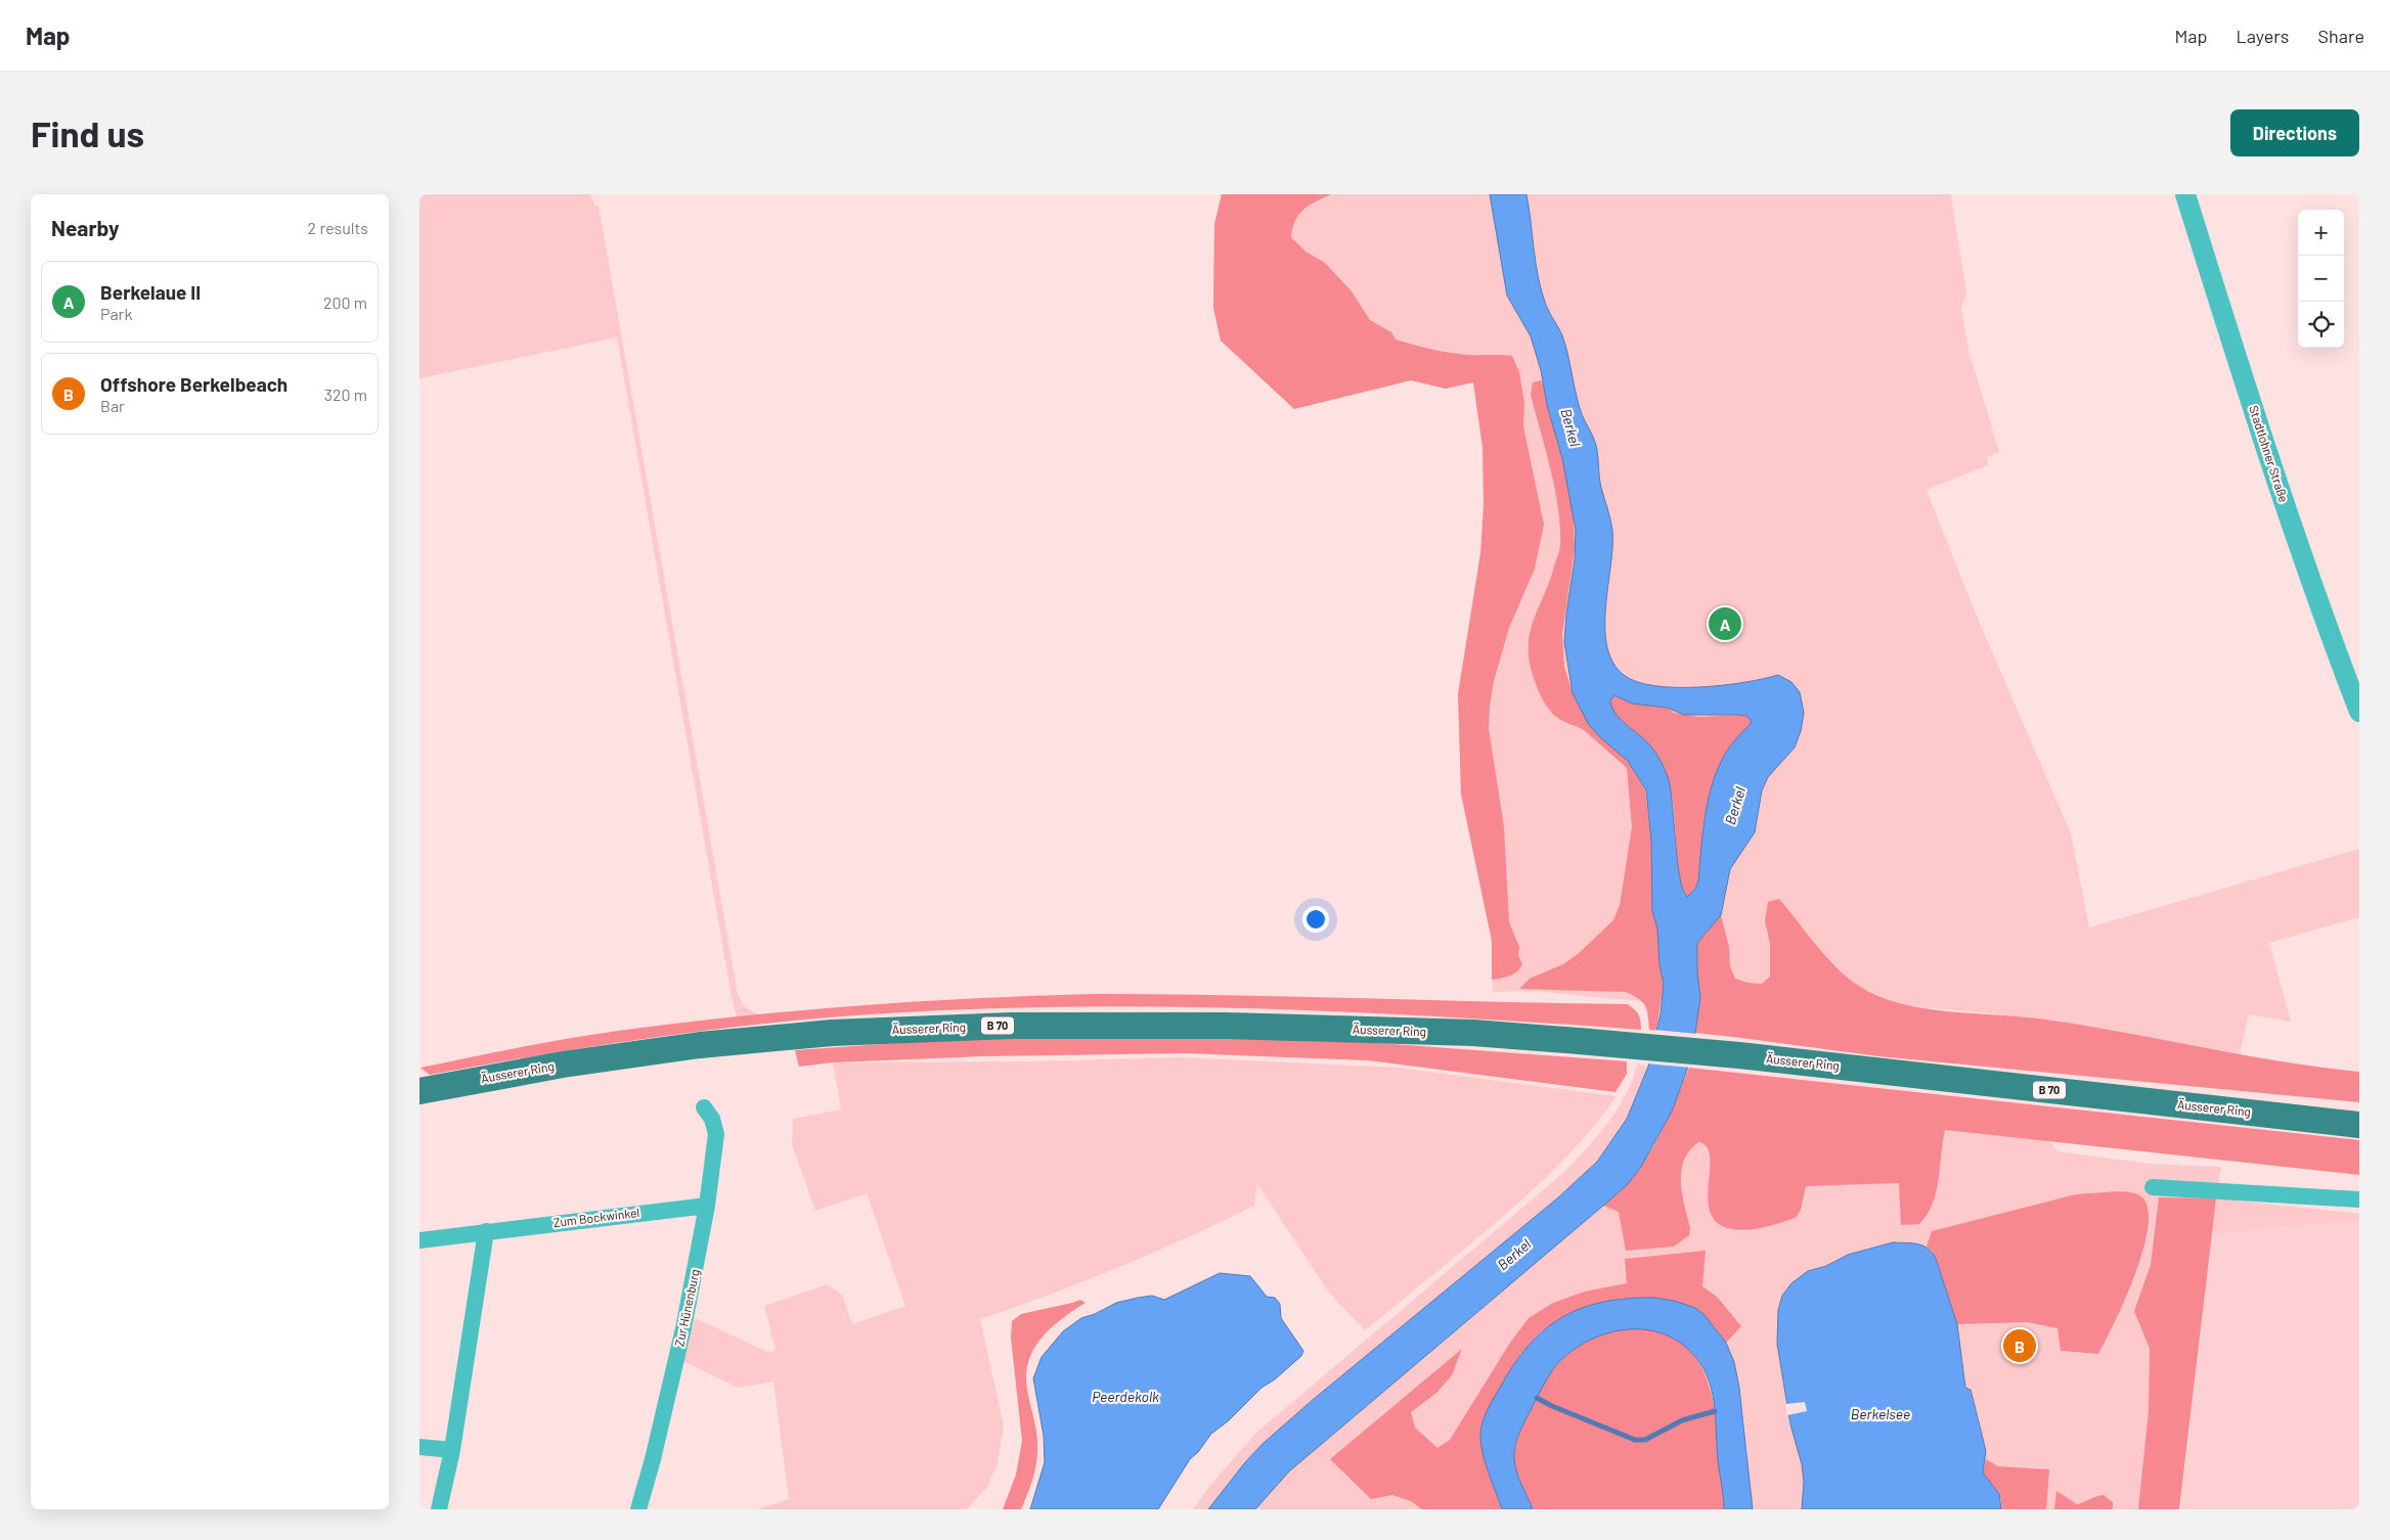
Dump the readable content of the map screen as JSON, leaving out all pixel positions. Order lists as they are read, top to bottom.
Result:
{
  "streets": {
    "main road": ["B 70", "Äusserer Ring"],
    "street": ["Stadtlohner Straße", "Zum Bockwinkel", "Zur Hünenburg"]
  },
  "crossings": [
    ["Zum Bockwinkel", "Zur Hünenburg"]
  ],
  "water": ["Berkel", "Peerdekolk", "Berkelsee"],
  "page": {
    "header": "Map",
    "nav": ["Map", "Layers", "Share"],
    "buttons": "Directions",
    "title": "Find us",
    "heading": ["Nearby", "2 results"],
    "map_buttons": ["+", "−"],
    "list": [
      {
        "mark": "A",
        "name": "Berkelaue II",
        "note": "Park",
        "value": "200 m"
      },
      {
        "mark": "B",
        "name": "Offshore Berkelbeach",
        "note": "Bar",
        "value": "320 m"
      }
    ],
    "pins": ["A", "B"]
  }
}
